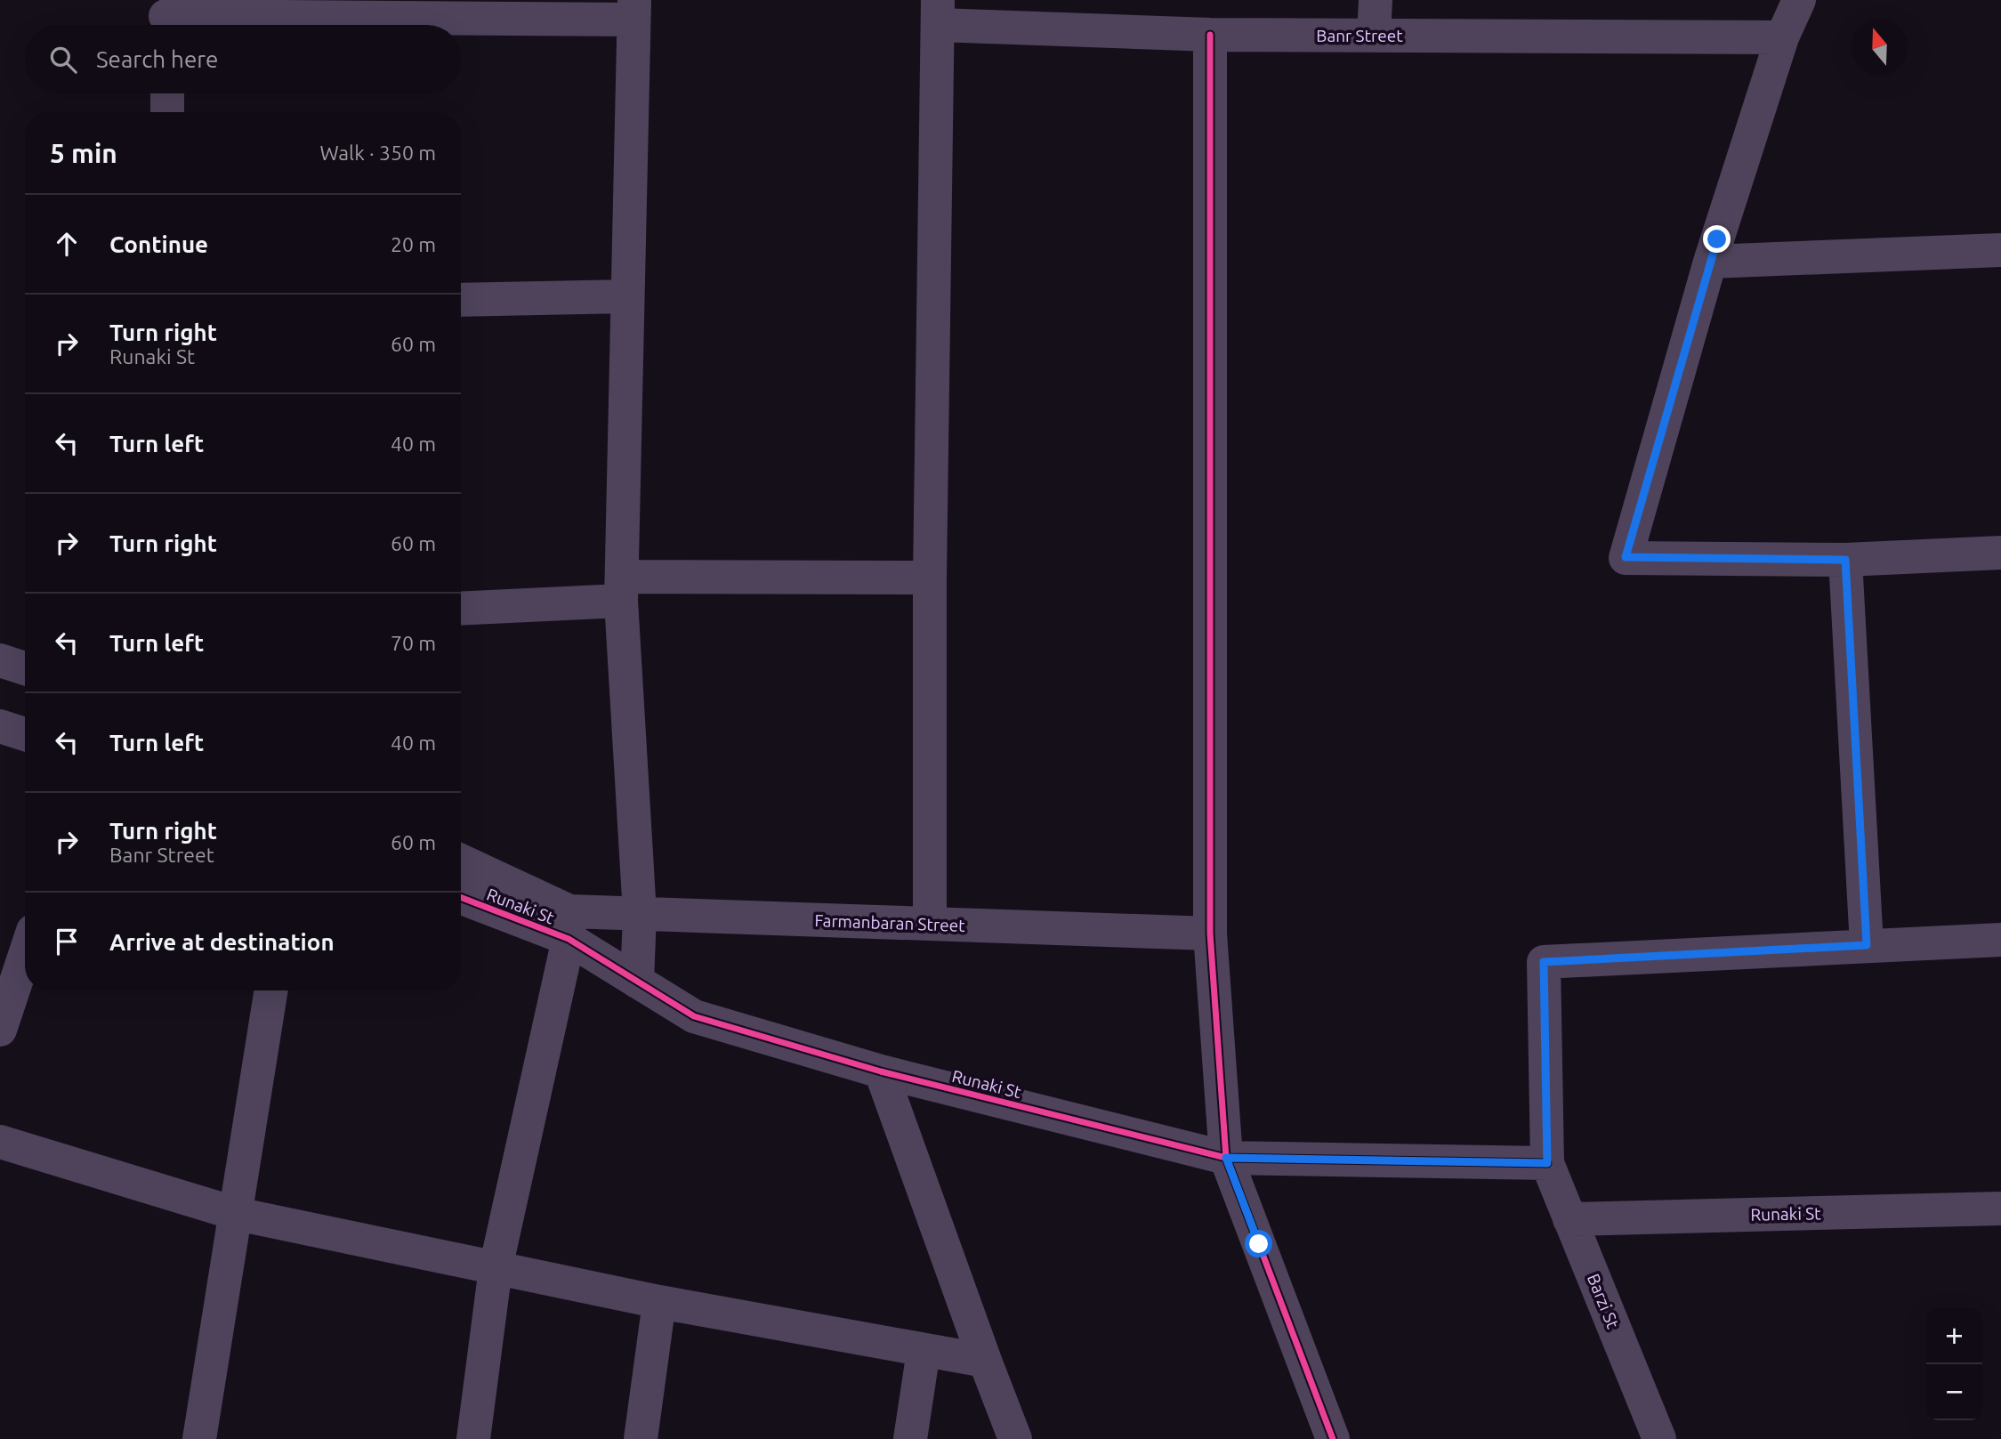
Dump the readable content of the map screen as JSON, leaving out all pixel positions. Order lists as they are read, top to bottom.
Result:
{
  "streets": {
    "street": [
      "Banr Street",
      "Runaki St",
      "Farmanbaran Street",
      "Barzi St"
    ]
  },
  "crossings": [
    ["Runaki St", "Farmanbaran Street"],
    ["Runaki St", "Barzi St"]
  ],
  "north": "top",
  "page": {
    "search": "Search here",
    "heading": ["5 min", "Walk · 350 m"],
    "list": [
      ["Continue", "20 m"],
      ["Turn right", "Runaki St", "60 m"],
      ["Turn left", "40 m"],
      ["Turn right", "60 m"],
      ["Turn left", "70 m"],
      ["Turn left", "40 m"],
      ["Turn right", "Banr Street", "60 m"],
      "Arrive at destination"
    ],
    "map_buttons": ["+", "−"]
  }
}
